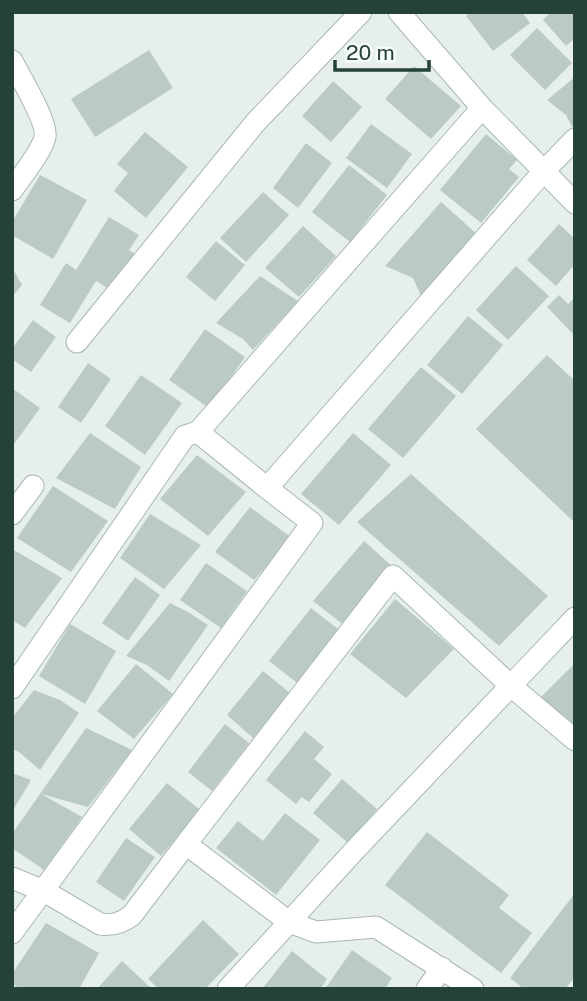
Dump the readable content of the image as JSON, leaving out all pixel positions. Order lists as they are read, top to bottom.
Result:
{
  "scale_bar": "20 m"
}
